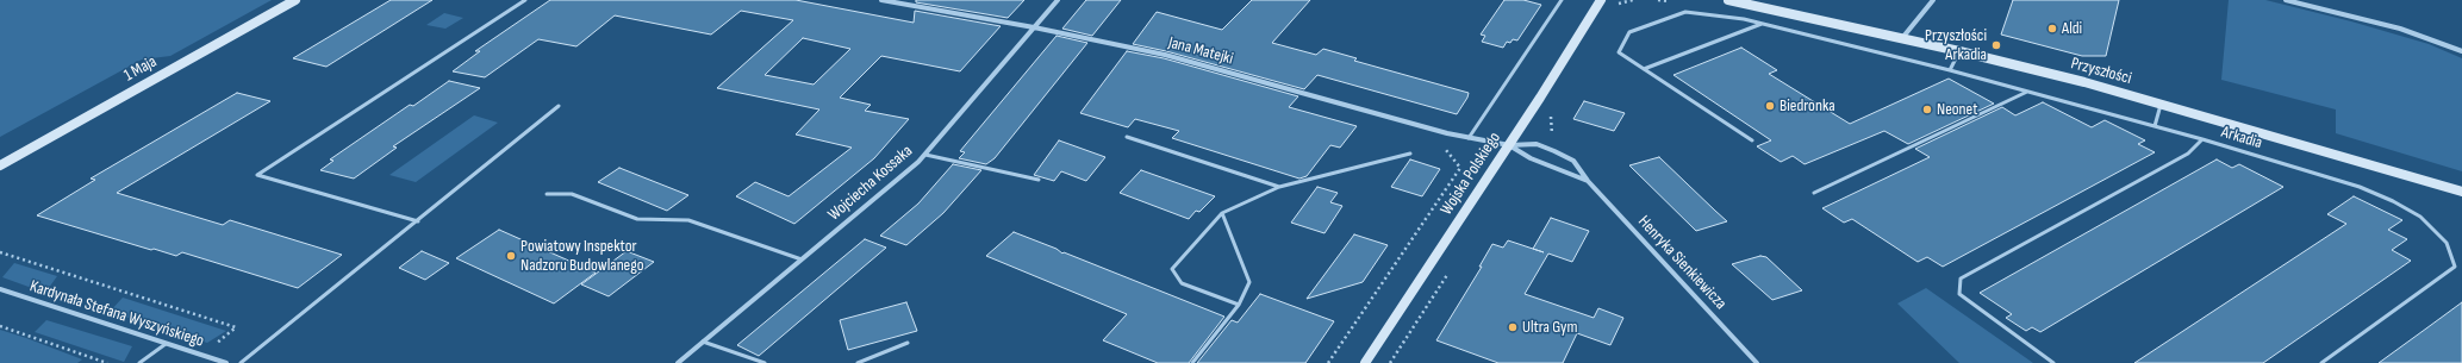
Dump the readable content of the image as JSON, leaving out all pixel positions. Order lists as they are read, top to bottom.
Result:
{
  "streets": {
    "street": [
      "Jana Matejki",
      "1 Maja",
      "Przyszłości",
      "Wojska Polskiego",
      "Wojciecha Kossaka",
      "Henryka Sienkiewicza",
      "Kardynała Stefana Wyszyńskiego"
    ],
    "lane": ["Arkadia"]
  },
  "crossings": [
    ["Jana Matejki", "Wojska Polskiego"],
    ["Jana Matejki", "Wojciecha Kossaka"],
    ["Jana Matejki", "Henryka Sienkiewicza"],
    ["Wojska Polskiego", "Henryka Sienkiewicza"]
  ],
  "places": [
    "Aldi",
    "Przyszłości Arkadia",
    "Biedronka",
    "Neonet",
    "Powiatowy Inspektor Nadzoru Budowlanego",
    "Ultra Gym"
  ]
}
